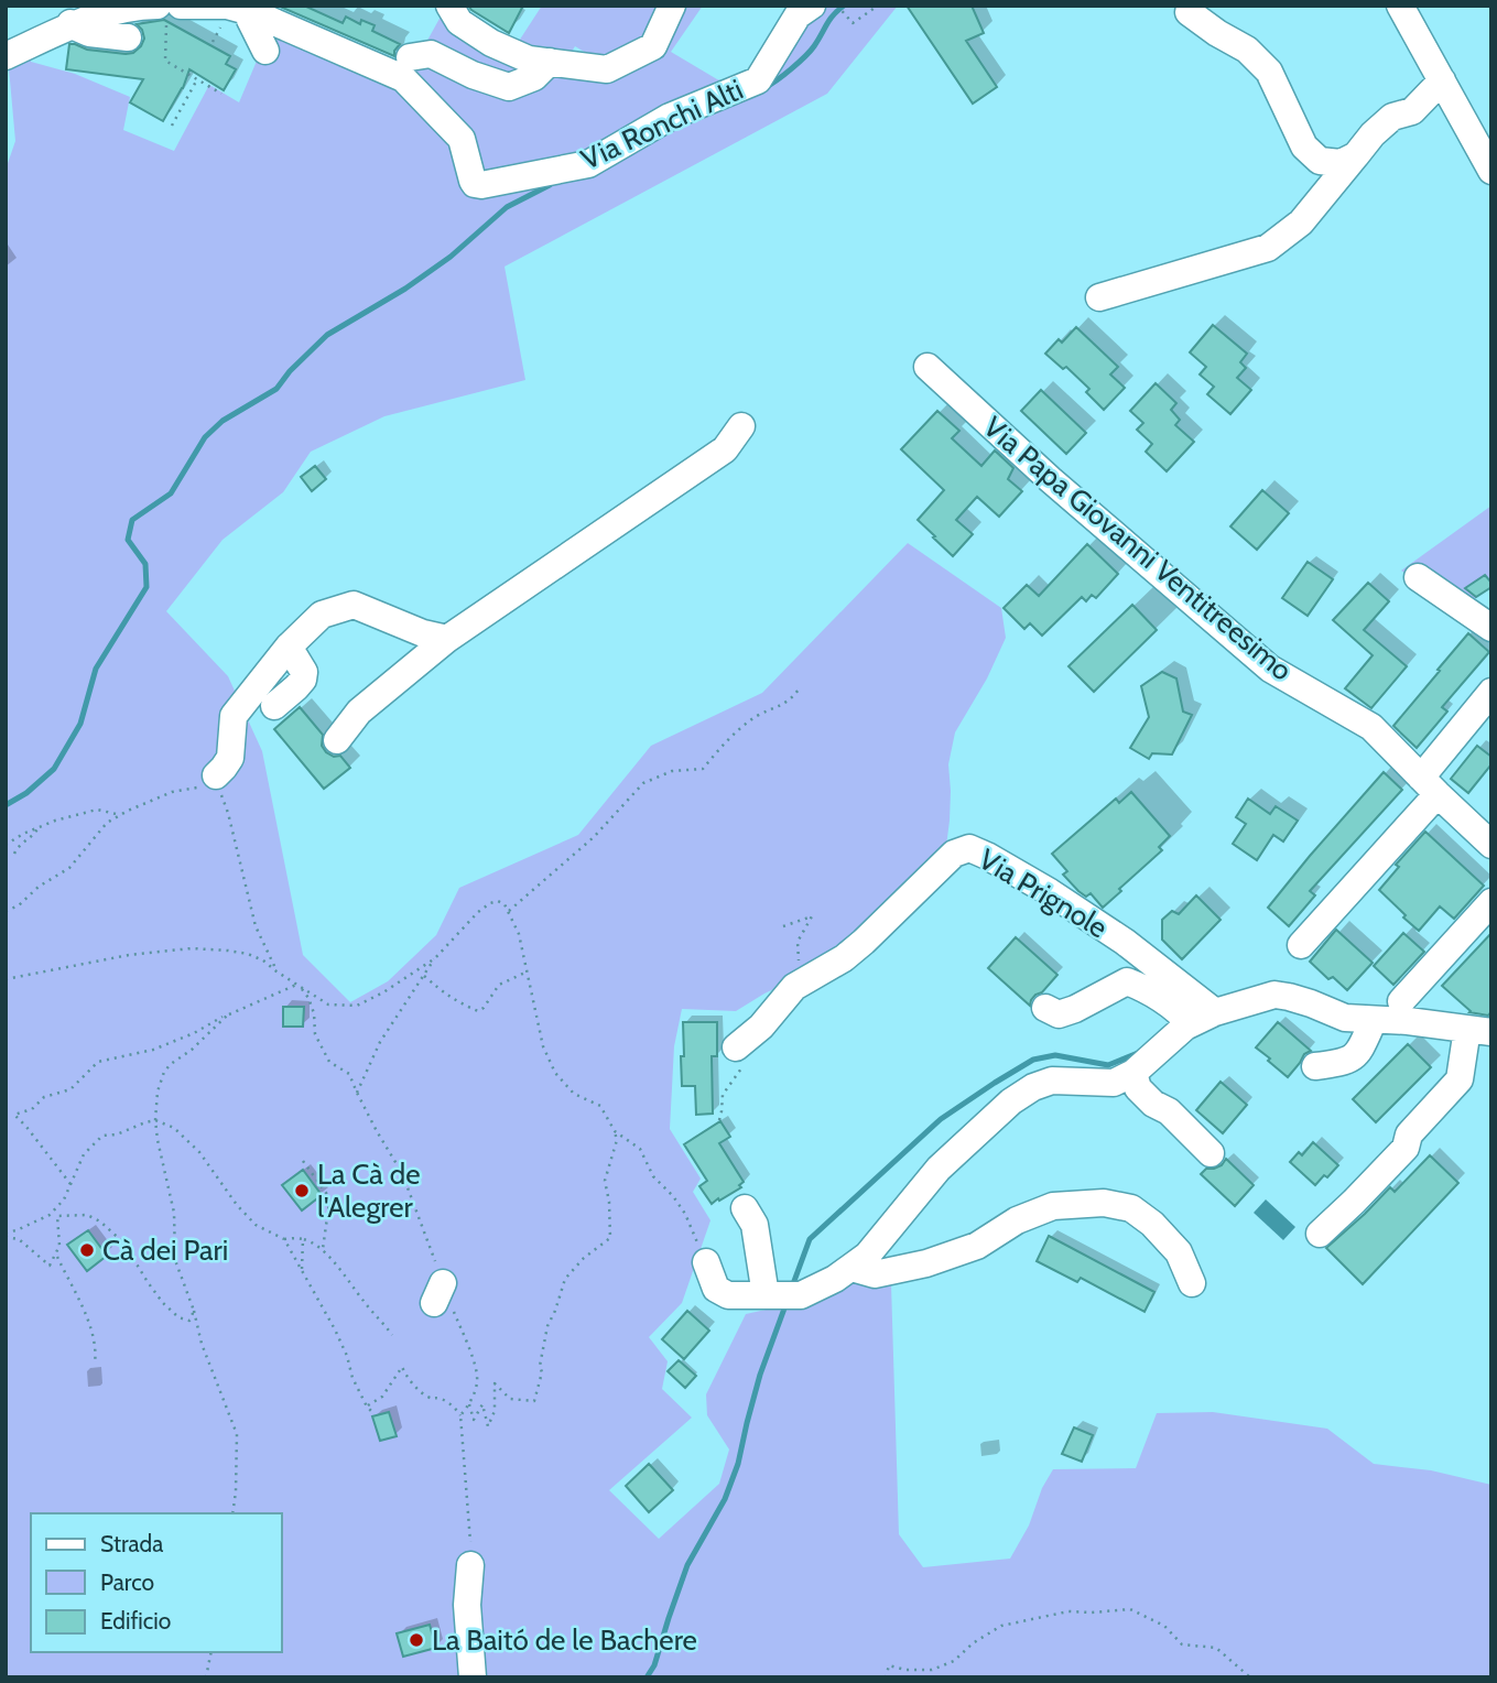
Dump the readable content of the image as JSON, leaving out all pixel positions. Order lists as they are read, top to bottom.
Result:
{
  "streets": {
    "street": ["Via Ronchi Alti", "Via Papa Giovanni Ventitreesimo", "Via Prignole"]
  },
  "places": ["La Cà de l'Alegrer", "Cà dei Pari", "La Baitó de le Bachere"],
  "legend": ["Strada", "Parco", "Edificio"]
}
